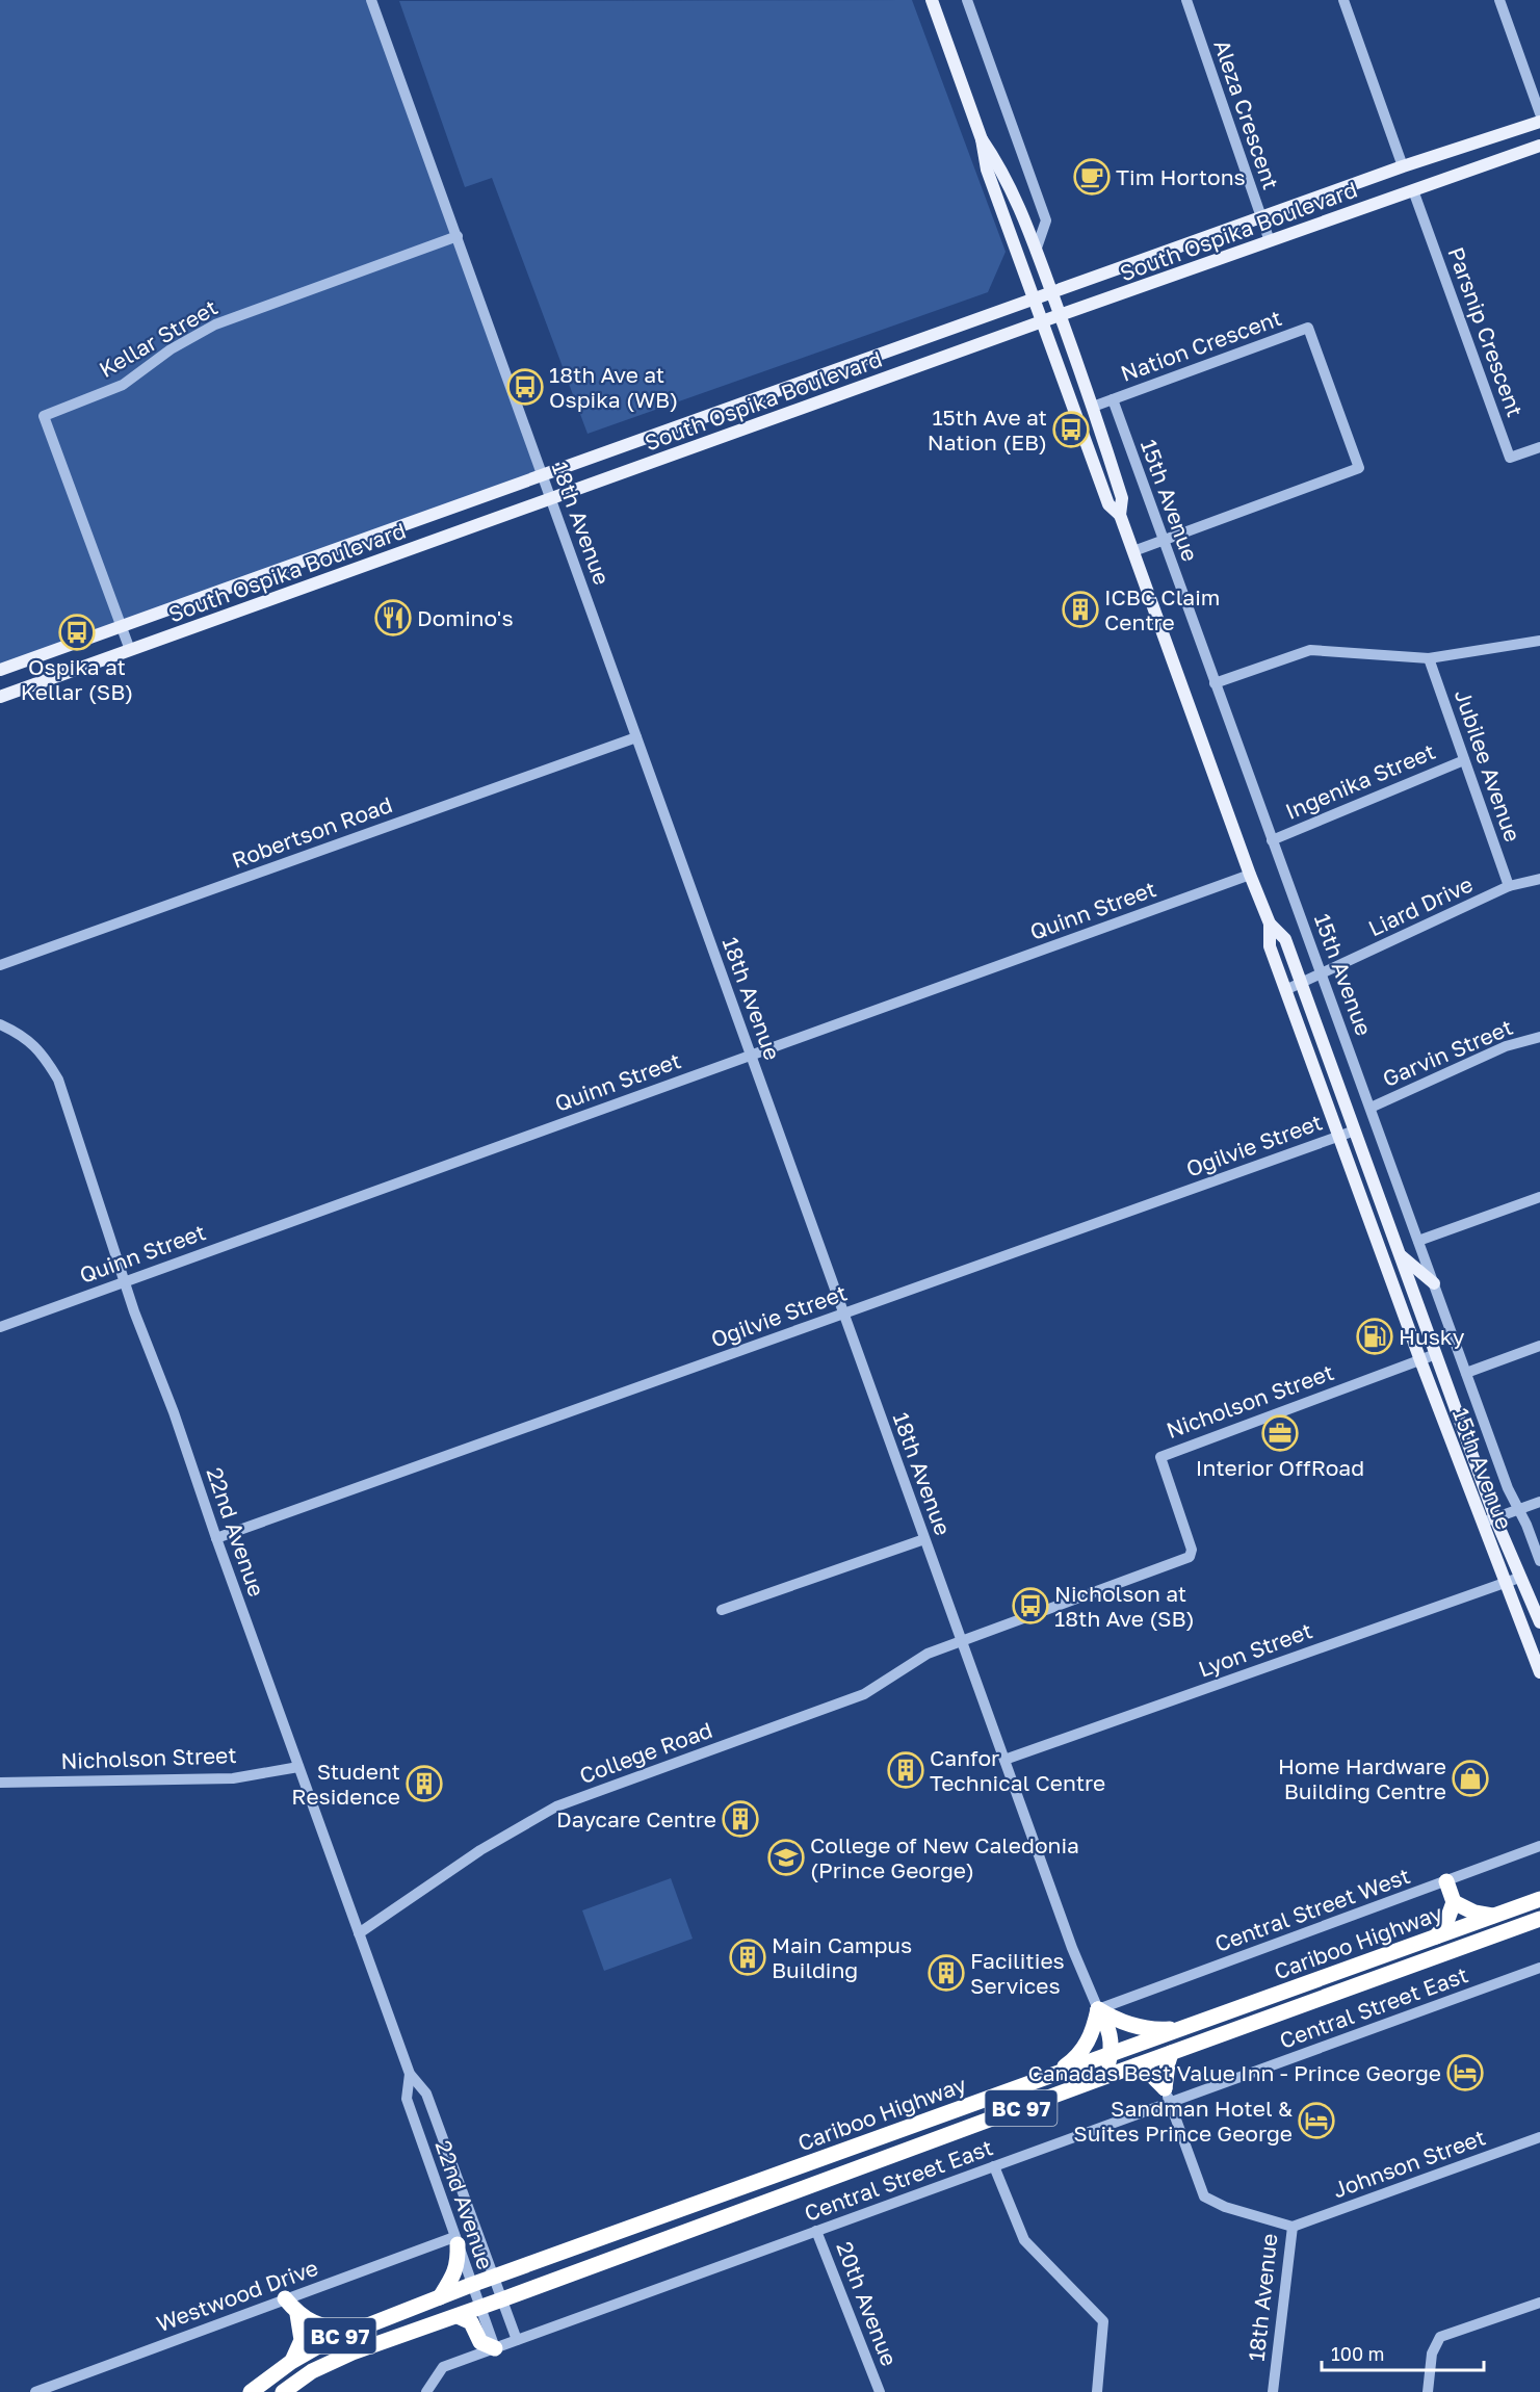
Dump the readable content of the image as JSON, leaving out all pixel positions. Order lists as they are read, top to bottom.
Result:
{
  "streets": {
    "highway": ["Cariboo Highway", "BC 97"],
    "main road": ["South Ospika Boulevard", "15th Avenue"],
    "street": [
      "Aleza Crescent",
      "Parsnip Crescent",
      "Kellar Street",
      "Nation Crescent",
      "18th Avenue",
      "Jubilee Avenue",
      "Ingenika Street",
      "Robertson Road",
      "Liard Drive",
      "Quinn Street",
      "Garvin Street",
      "Ogilvie Street",
      "Nicholson Street",
      "22nd Avenue",
      "Lyon Street",
      "College Road",
      "Central Street West",
      "Central Street East",
      "Johnson Street",
      "Westwood Drive",
      "20th Avenue"
    ]
  },
  "crossings": [
    ["Aleza Crescent", "South Ospika Boulevard"],
    ["South Ospika Boulevard", "Parsnip Crescent"],
    ["South Ospika Boulevard", "Kellar Street"],
    ["South Ospika Boulevard", "15th Avenue"],
    ["South Ospika Boulevard", "18th Avenue"],
    ["Kellar Street", "18th Avenue"],
    ["Nation Crescent", "15th Avenue"],
    ["15th Avenue", "Ingenika Street"],
    ["15th Avenue", "Liard Drive"],
    ["15th Avenue", "Quinn Street"],
    ["15th Avenue", "Garvin Street"],
    ["15th Avenue", "Ogilvie Street"],
    ["15th Avenue", "Nicholson Street"],
    ["15th Avenue", "Lyon Street"],
    ["18th Avenue", "Robertson Road"],
    ["18th Avenue", "Quinn Street"],
    ["18th Avenue", "Ogilvie Street"],
    ["18th Avenue", "Nicholson Street"],
    ["18th Avenue", "Lyon Street"],
    ["18th Avenue", "College Road"],
    ["18th Avenue", "Central Street West"],
    ["18th Avenue", "Central Street East"],
    ["18th Avenue", "Johnson Street"],
    ["Jubilee Avenue", "Ingenika Street"],
    ["Jubilee Avenue", "Liard Drive"],
    ["Quinn Street", "22nd Avenue"],
    ["Ogilvie Street", "22nd Avenue"],
    ["Nicholson Street", "22nd Avenue"],
    ["Nicholson Street", "College Road"],
    ["22nd Avenue", "College Road"],
    ["22nd Avenue", "Cariboo Highway"],
    ["22nd Avenue", "Central Street East"],
    ["22nd Avenue", "Westwood Drive"],
    ["Central Street East", "20th Avenue"]
  ],
  "places": {
    "cafe": ["Tim Hortons"],
    "bus stop": [
      "18th Ave at Ospika (WB)",
      "15th Ave at Nation (EB)",
      "Ospika at Kellar (SB)",
      "Nicholson at 18th Ave (SB)"
    ],
    "building": [
      "ICBC Claim Centre",
      "Canfor Technical Centre",
      "Student Residence",
      "Daycare Centre",
      "Main Campus Building",
      "Facilities Services"
    ],
    "restaurant": ["Domino's"],
    "fuel station": ["Husky"],
    "office": ["Interior OffRoad"],
    "shop": ["Home Hardware Building Centre"],
    "school or university": ["College of New Caledonia (Prince George)"],
    "hotel": ["Canadas Best Value Inn - Prince George", "Sandman Hotel & Suites Prince George"]
  },
  "scale_bar": "100 m"
}
